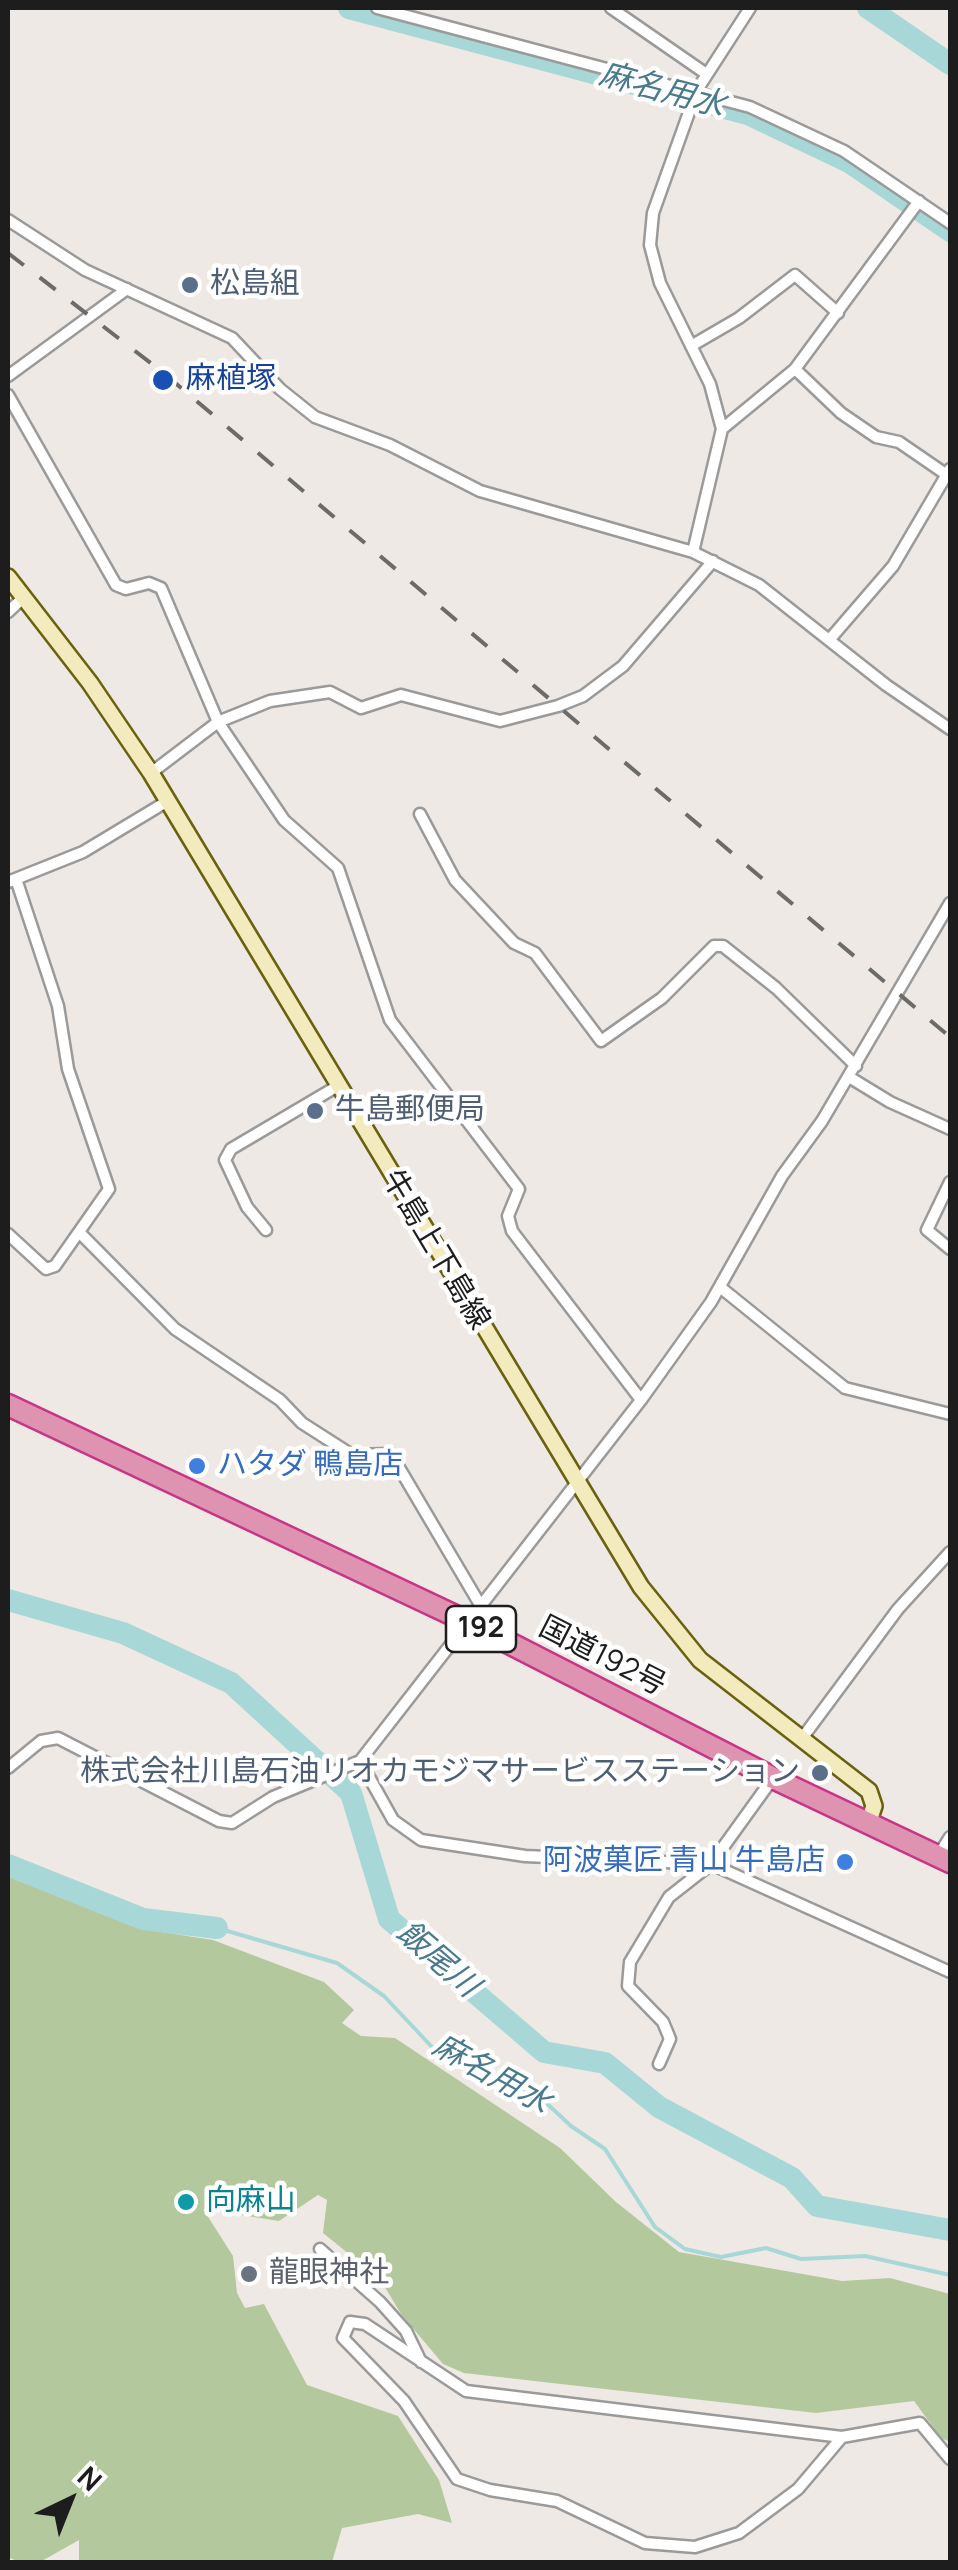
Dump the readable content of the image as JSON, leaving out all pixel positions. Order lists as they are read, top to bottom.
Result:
{
  "streets": {
    "highway": ["192", "国道192号"],
    "main road": ["牛島上下島線"]
  },
  "crossings": [
    ["牛島上下島線", "国道192号"]
  ],
  "water": ["麻名用水", "飯尾川"],
  "places": [
    "松島組",
    "麻植塚",
    "牛島郵便局",
    "ハタダ 鴨島店",
    "株式会社川島石油リオカモジマサービスステーション",
    "阿波菓匠 青山 牛島店",
    "向麻山",
    "龍眼神社"
  ],
  "north": "top right"
}
